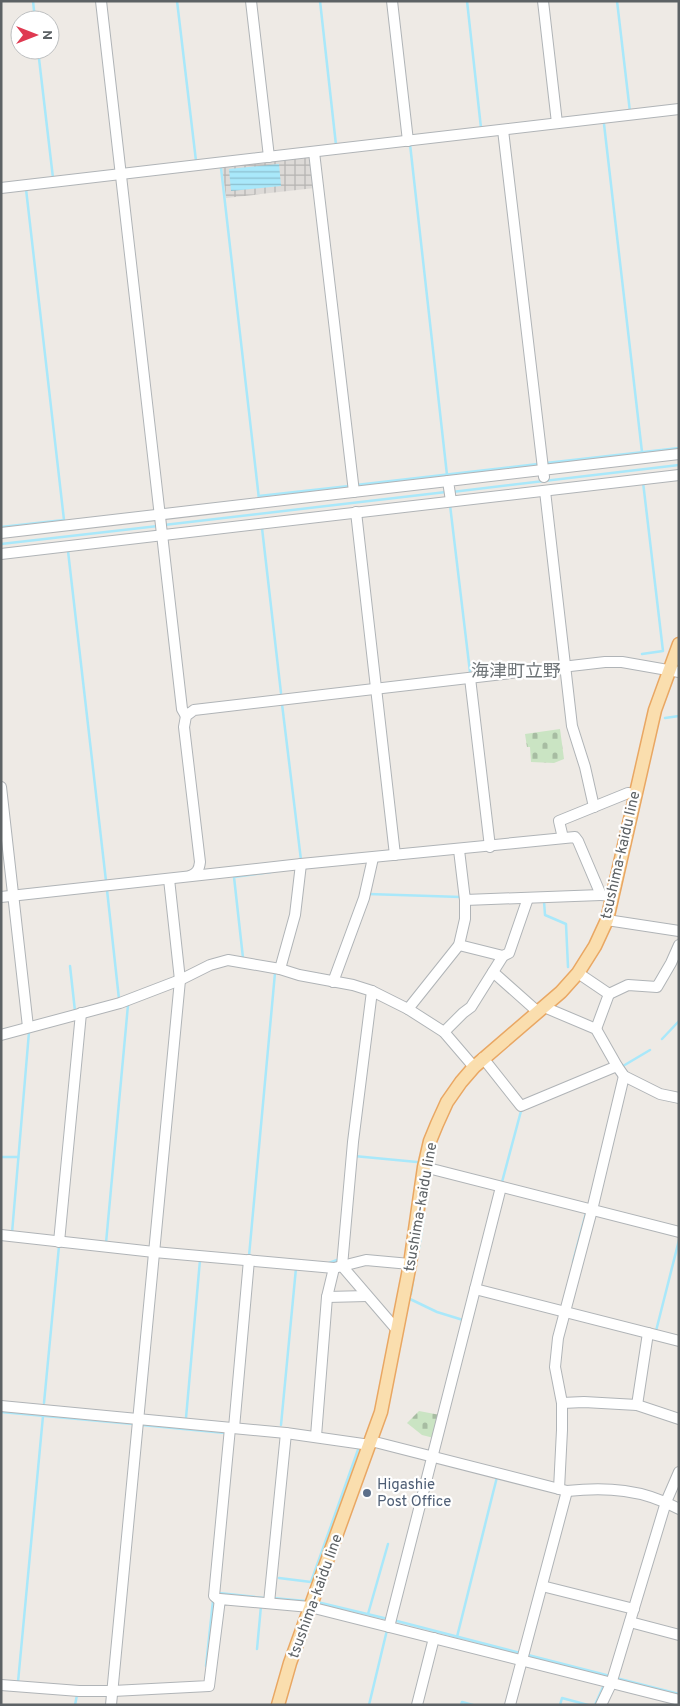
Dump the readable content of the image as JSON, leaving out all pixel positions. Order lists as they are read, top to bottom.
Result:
{
  "streets": {
    "main road": ["tsushima-kaidu line"]
  },
  "districts": ["海津町立野"],
  "places": ["Higashie Post Office"],
  "north": "right"
}
